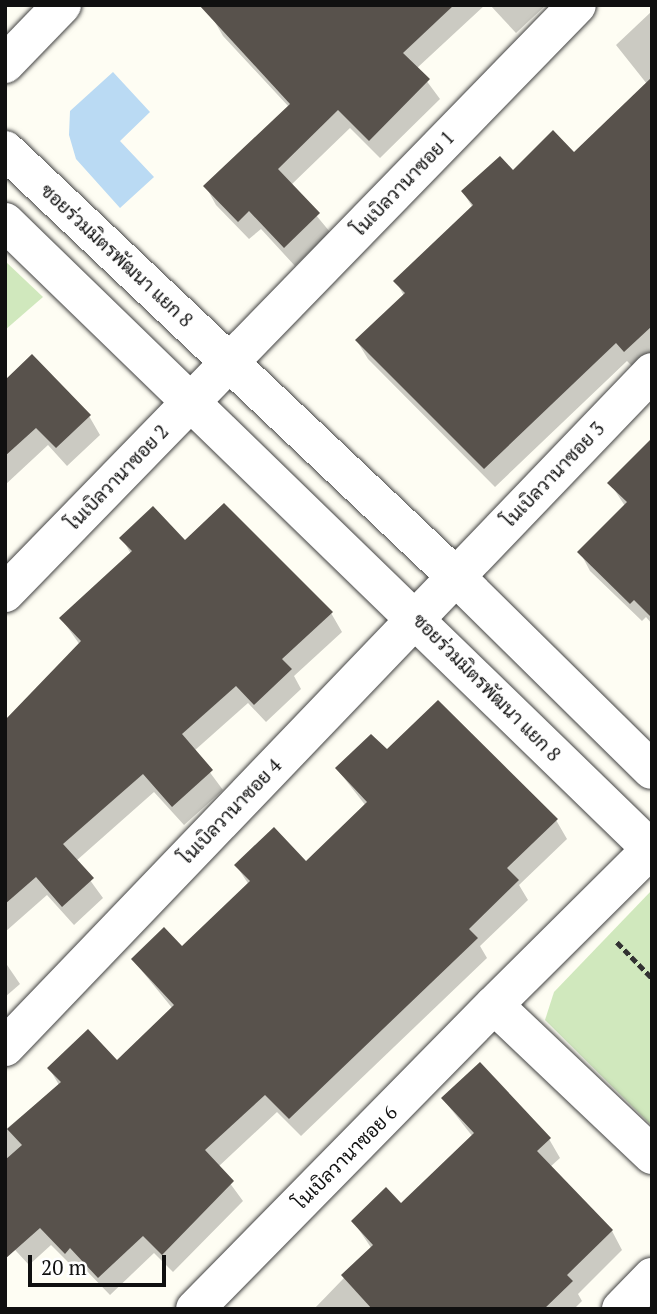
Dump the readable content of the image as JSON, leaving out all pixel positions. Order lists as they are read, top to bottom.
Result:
{
  "streets": {
    "street": [
      "โนเบิลวานาซอย 1",
      "ซอยร่วมมิตรพัฒนา แยก 8",
      "โนเบิลวานาซอย 3",
      "โนเบิลวานาซอย 2",
      "โนเบิลวานาซอย 4",
      "โนเบิลวานาซอย 6"
    ]
  },
  "crossings": [
    ["โนเบิลวานาซอย 1", "ซอยร่วมมิตรพัฒนา แยก 8"],
    ["โนเบิลวานาซอย 1", "โนเบิลวานาซอย 2"],
    ["ซอยร่วมมิตรพัฒนา แยก 8", "โนเบิลวานาซอย 3"],
    ["ซอยร่วมมิตรพัฒนา แยก 8", "โนเบิลวานาซอย 2"],
    ["ซอยร่วมมิตรพัฒนา แยก 8", "โนเบิลวานาซอย 4"],
    ["ซอยร่วมมิตรพัฒนา แยก 8", "โนเบิลวานาซอย 6"],
    ["โนเบิลวานาซอย 3", "โนเบิลวานาซอย 4"]
  ],
  "scale_bar": "20 m"
}
